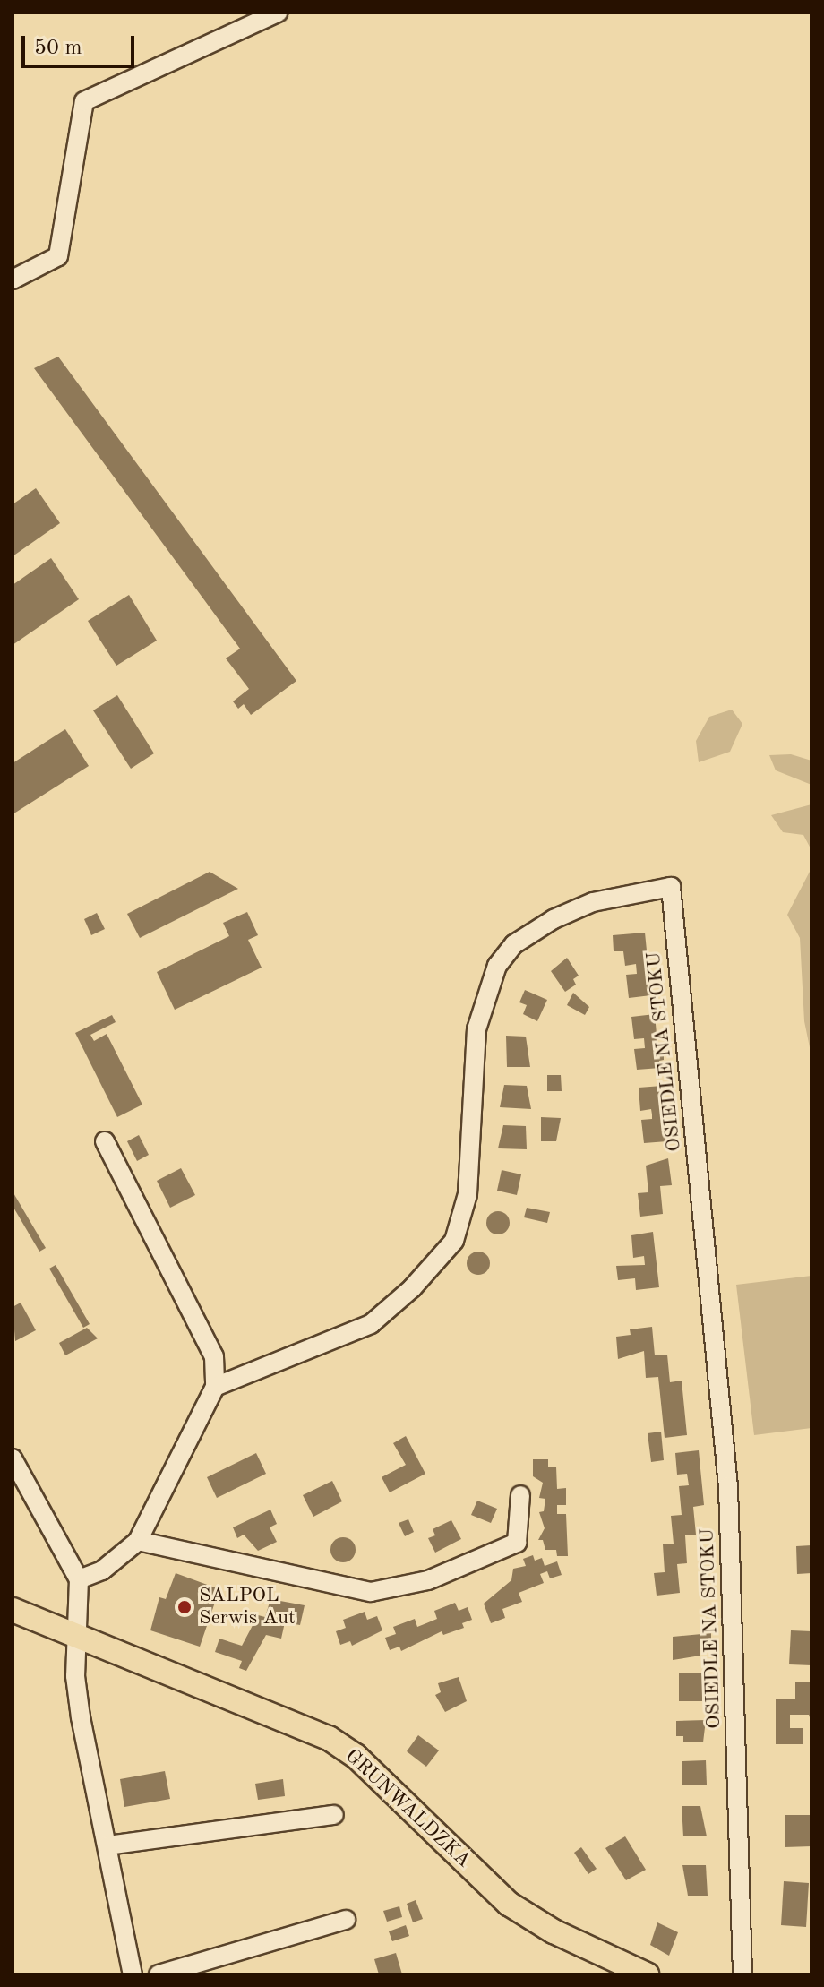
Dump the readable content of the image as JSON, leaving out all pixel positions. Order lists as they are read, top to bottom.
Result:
{
  "streets": {
    "main road": ["GRUNWALDZKA"],
    "street": ["OSIEDLE NA STOKU"]
  },
  "places": ["SALPOL Serwis Aut"],
  "scale_bar": "50 m"
}
